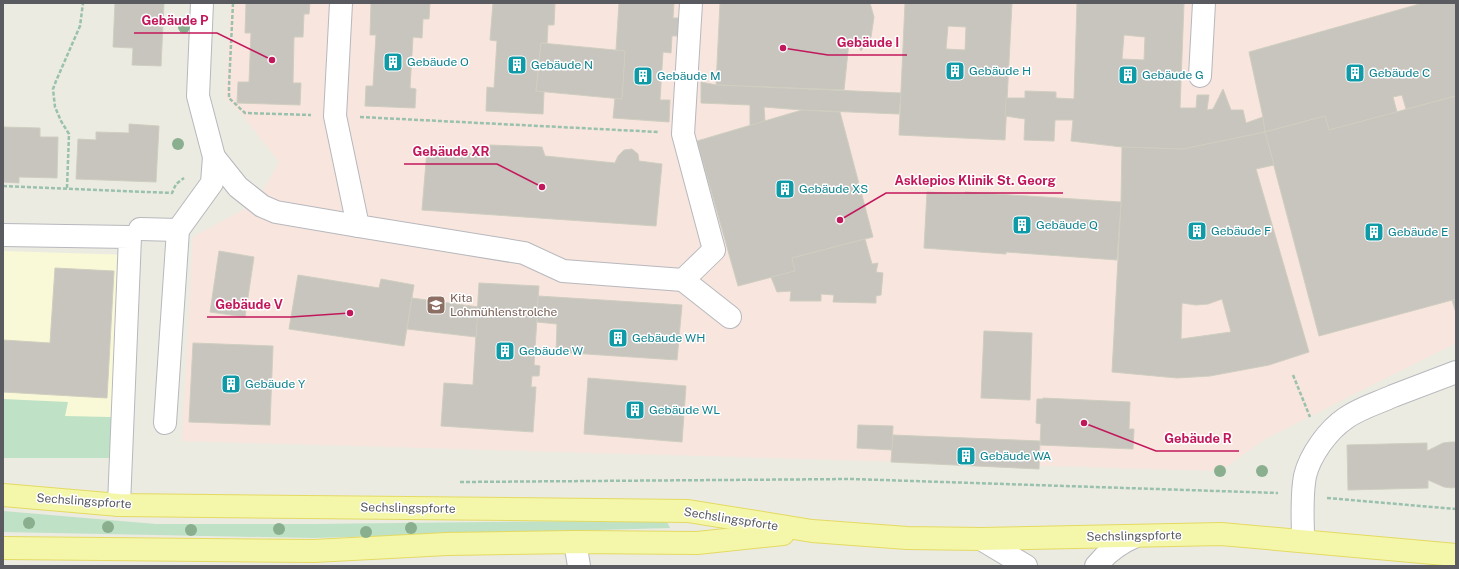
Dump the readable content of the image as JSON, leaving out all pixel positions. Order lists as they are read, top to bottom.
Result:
{
  "streets": {
    "main road": ["Sechslingspforte"]
  },
  "places": {
    "other": [
      "Gebäude I",
      "Gebäude P",
      "Gebäude XR",
      "Asklepios Klinik St. Georg",
      "Gebäude V",
      "Gebäude R"
    ],
    "building": [
      "Gebäude O",
      "Gebäude N",
      "Gebäude H",
      "Gebäude C",
      "Gebäude G",
      "Gebäude M",
      "Gebäude XS",
      "Gebäude Q",
      "Gebäude F",
      "Gebäude E",
      "Gebäude WH",
      "Gebäude W",
      "Gebäude Y",
      "Gebäude WL",
      "Gebäude WA"
    ],
    "school or university": ["Kita Lohmühlenstrolche"]
  }
}
